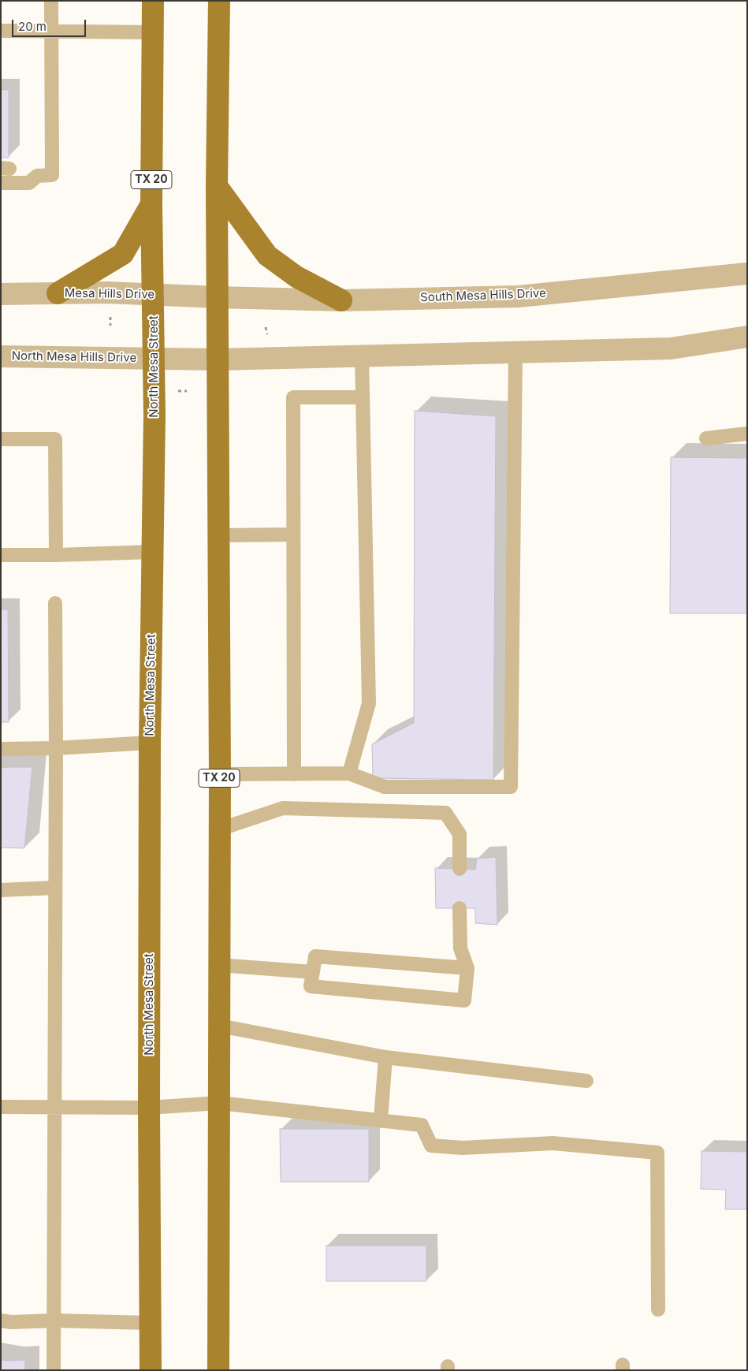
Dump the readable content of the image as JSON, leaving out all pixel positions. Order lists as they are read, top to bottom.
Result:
{
  "streets": {
    "main road": ["TX 20", "North Mesa Street"],
    "street": ["Mesa Hills Drive", "South Mesa Hills Drive", "North Mesa Hills Drive"]
  },
  "crossings": [
    ["TX 20", "Mesa Hills Drive"],
    ["TX 20", "South Mesa Hills Drive"],
    ["TX 20", "North Mesa Hills Drive"],
    ["Mesa Hills Drive", "South Mesa Hills Drive"],
    ["Mesa Hills Drive", "North Mesa Street"],
    ["North Mesa Hills Drive", "North Mesa Street"]
  ],
  "scale_bar": "20 m"
}
